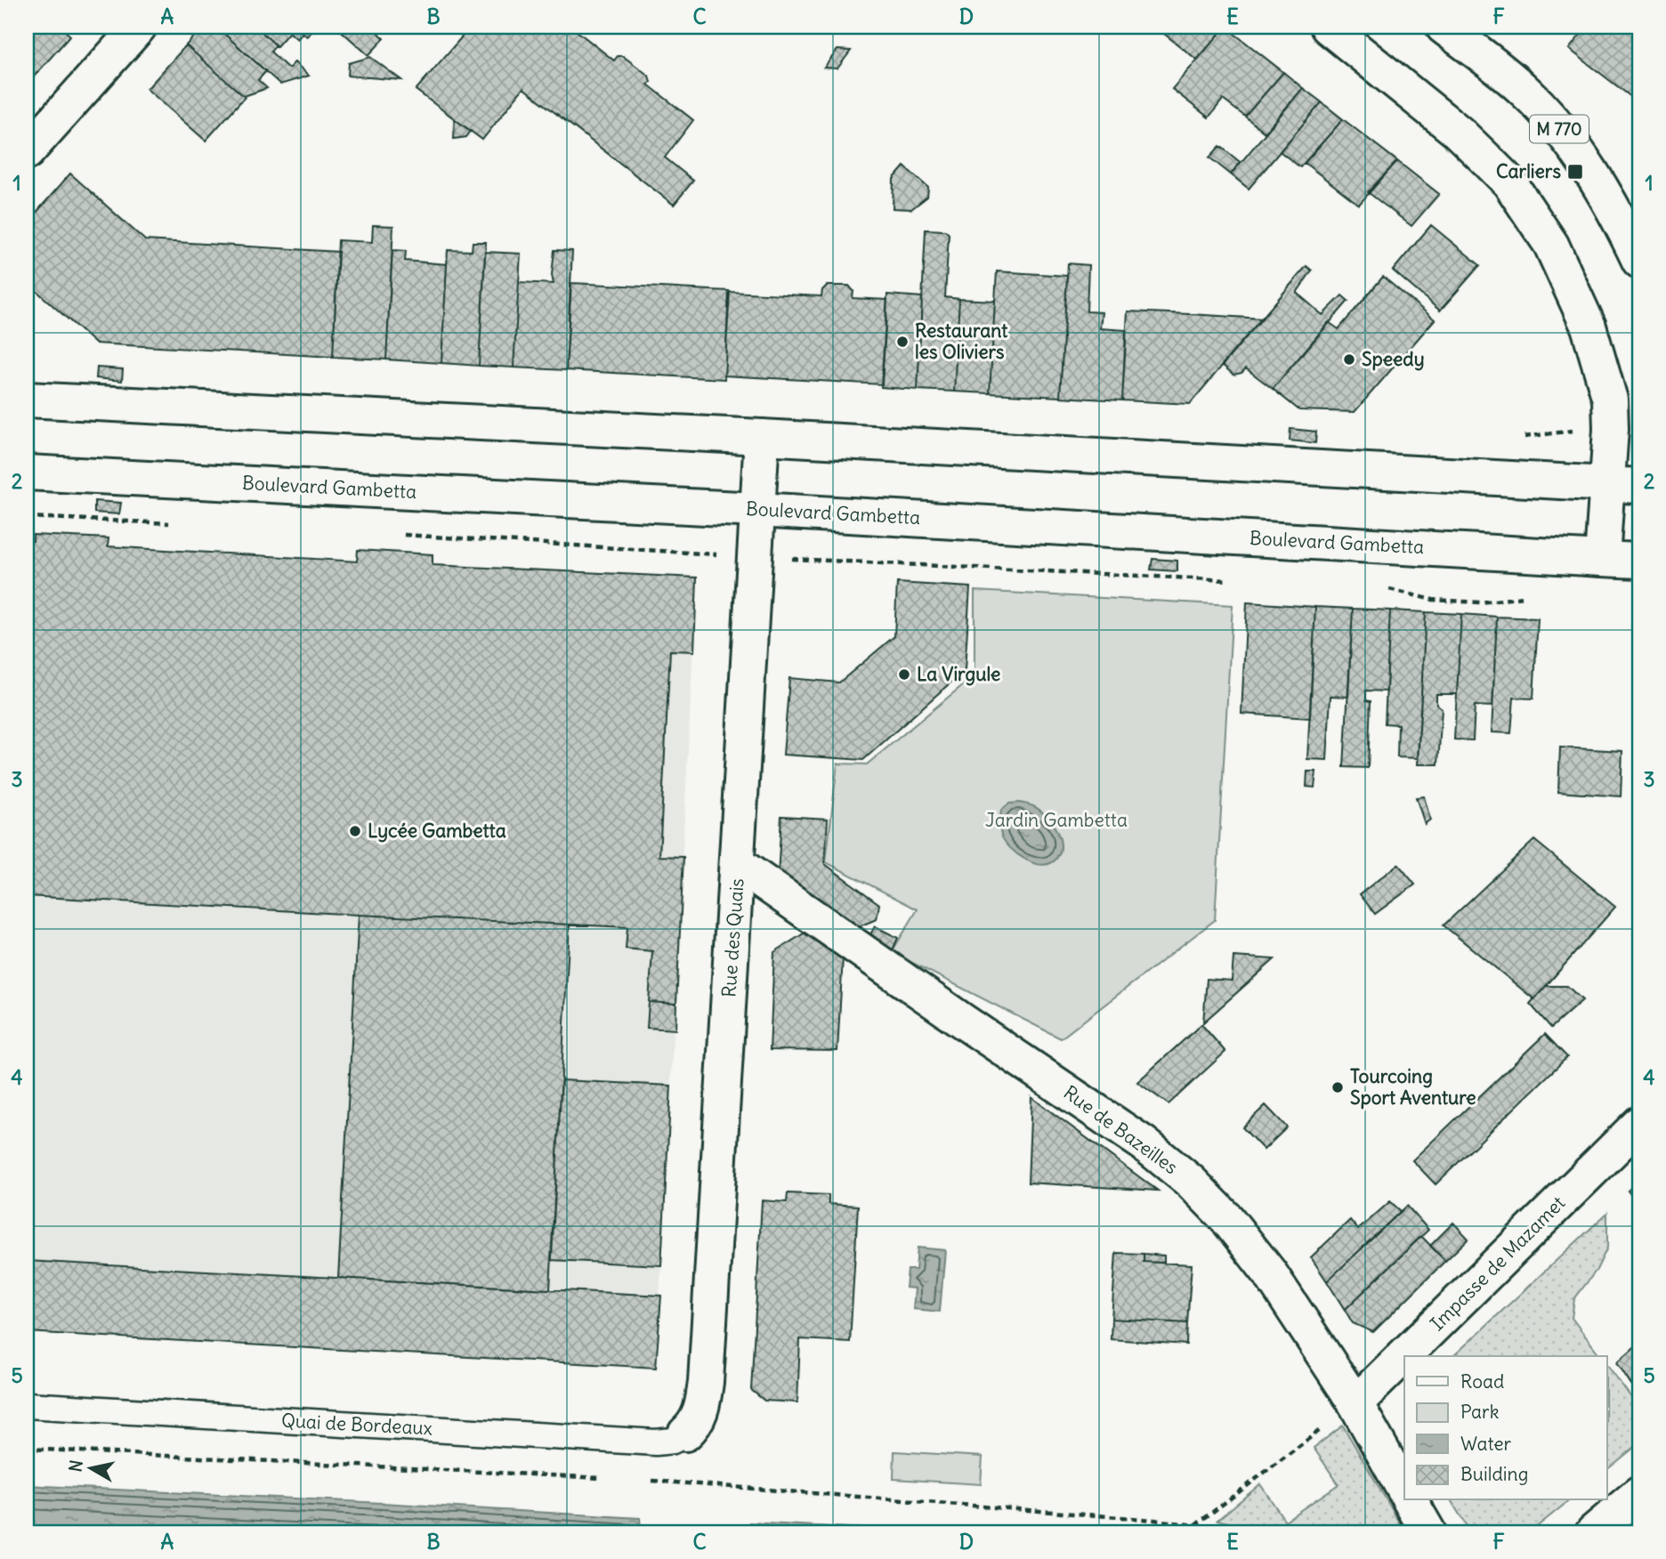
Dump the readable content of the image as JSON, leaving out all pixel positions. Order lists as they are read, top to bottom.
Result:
{
  "streets": {
    "main road": [
      "M 770",
      "Boulevard Gambetta",
      "Rue des Quais",
      "Rue de Bazeilles",
      "Impasse de Mazamet"
    ],
    "street": ["Quai de Bordeaux"]
  },
  "crossings": [
    ["Boulevard Gambetta", "Rue des Quais"],
    ["Rue des Quais", "Rue de Bazeilles"],
    ["Rue des Quais", "Quai de Bordeaux"],
    ["Rue de Bazeilles", "Impasse de Mazamet"]
  ],
  "parks": ["Jardin Gambetta"],
  "places": {
    "transit": ["Carliers"],
    "other": [
      "Restaurant les Oliviers",
      "Speedy",
      "La Virgule",
      "Lycée Gambetta",
      "Tourcoing Sport Aventure"
    ]
  },
  "legend": [
    "Road",
    "Park",
    "Water",
    "Building"
  ],
  "north": "left",
  "grid": {
    "columns": [
      "A",
      "B",
      "C",
      "D",
      "E",
      "F"
    ],
    "rows": [
      "1",
      "2",
      "3",
      "4",
      "5"
    ]
  }
}
